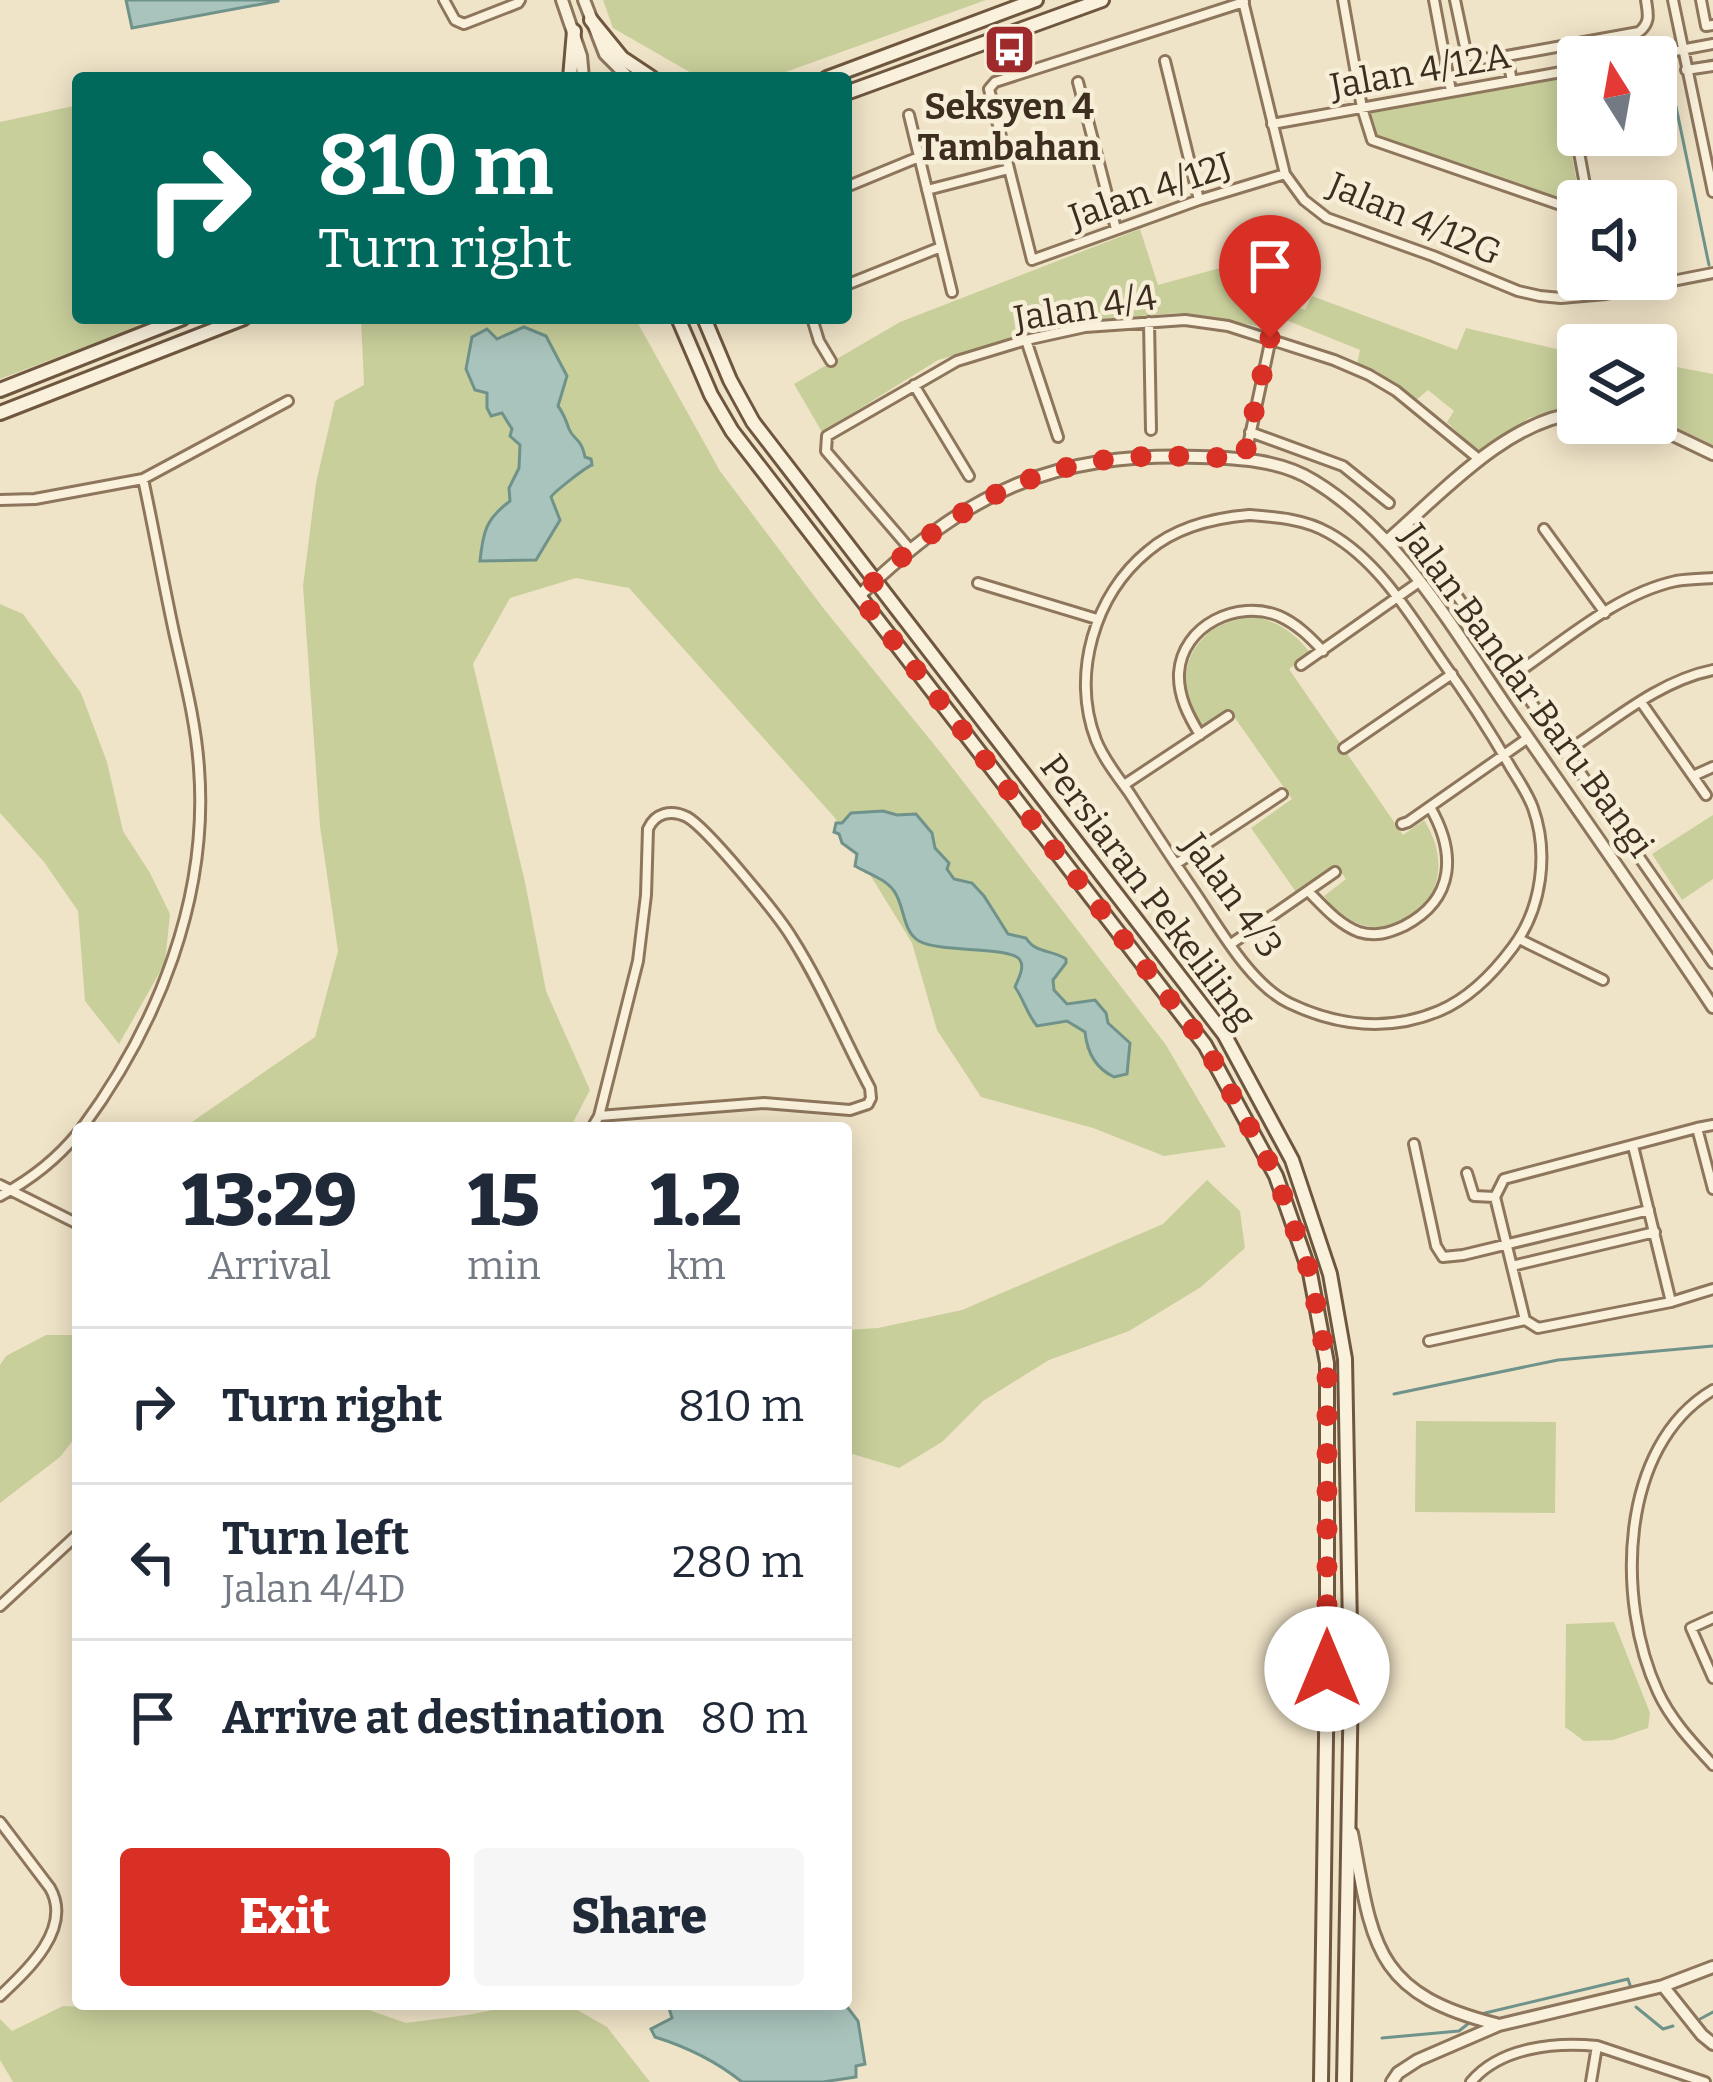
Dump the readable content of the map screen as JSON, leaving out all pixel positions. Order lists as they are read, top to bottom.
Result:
{
  "streets": {
    "main road": ["Persiaran Pekeliling"],
    "street": [
      "Jalan 4/12A",
      "Jalan 4/12J",
      "Jalan 4/12G",
      "Jalan 4/4",
      "Jalan Bandar Baru Bangi",
      "Jalan 4/3"
    ]
  },
  "crossings": [
    ["Jalan 4/12A", "Jalan 4/12G"],
    ["Jalan 4/12J", "Jalan 4/12G"],
    ["Jalan 4/4", "Jalan Bandar Baru Bangi"],
    ["Jalan Bandar Baru Bangi", "Persiaran Pekeliling"]
  ],
  "places": {
    "bus stop": ["Seksyen 4 Tambahan"]
  },
  "north": "top",
  "page": {
    "turn": ["810 m", "Turn right"],
    "eta": [
      "13:29",
      "Arrival",
      "15",
      "min",
      "1.2",
      "km"
    ],
    "list": [
      {
        "name": "Turn right",
        "value": "810 m"
      },
      {
        "name": "Turn left",
        "note": "Jalan 4/4D",
        "value": "280 m"
      },
      {
        "name": "Arrive at destination",
        "value": "80 m"
      }
    ],
    "buttons": ["Exit", "Share"]
  }
}
